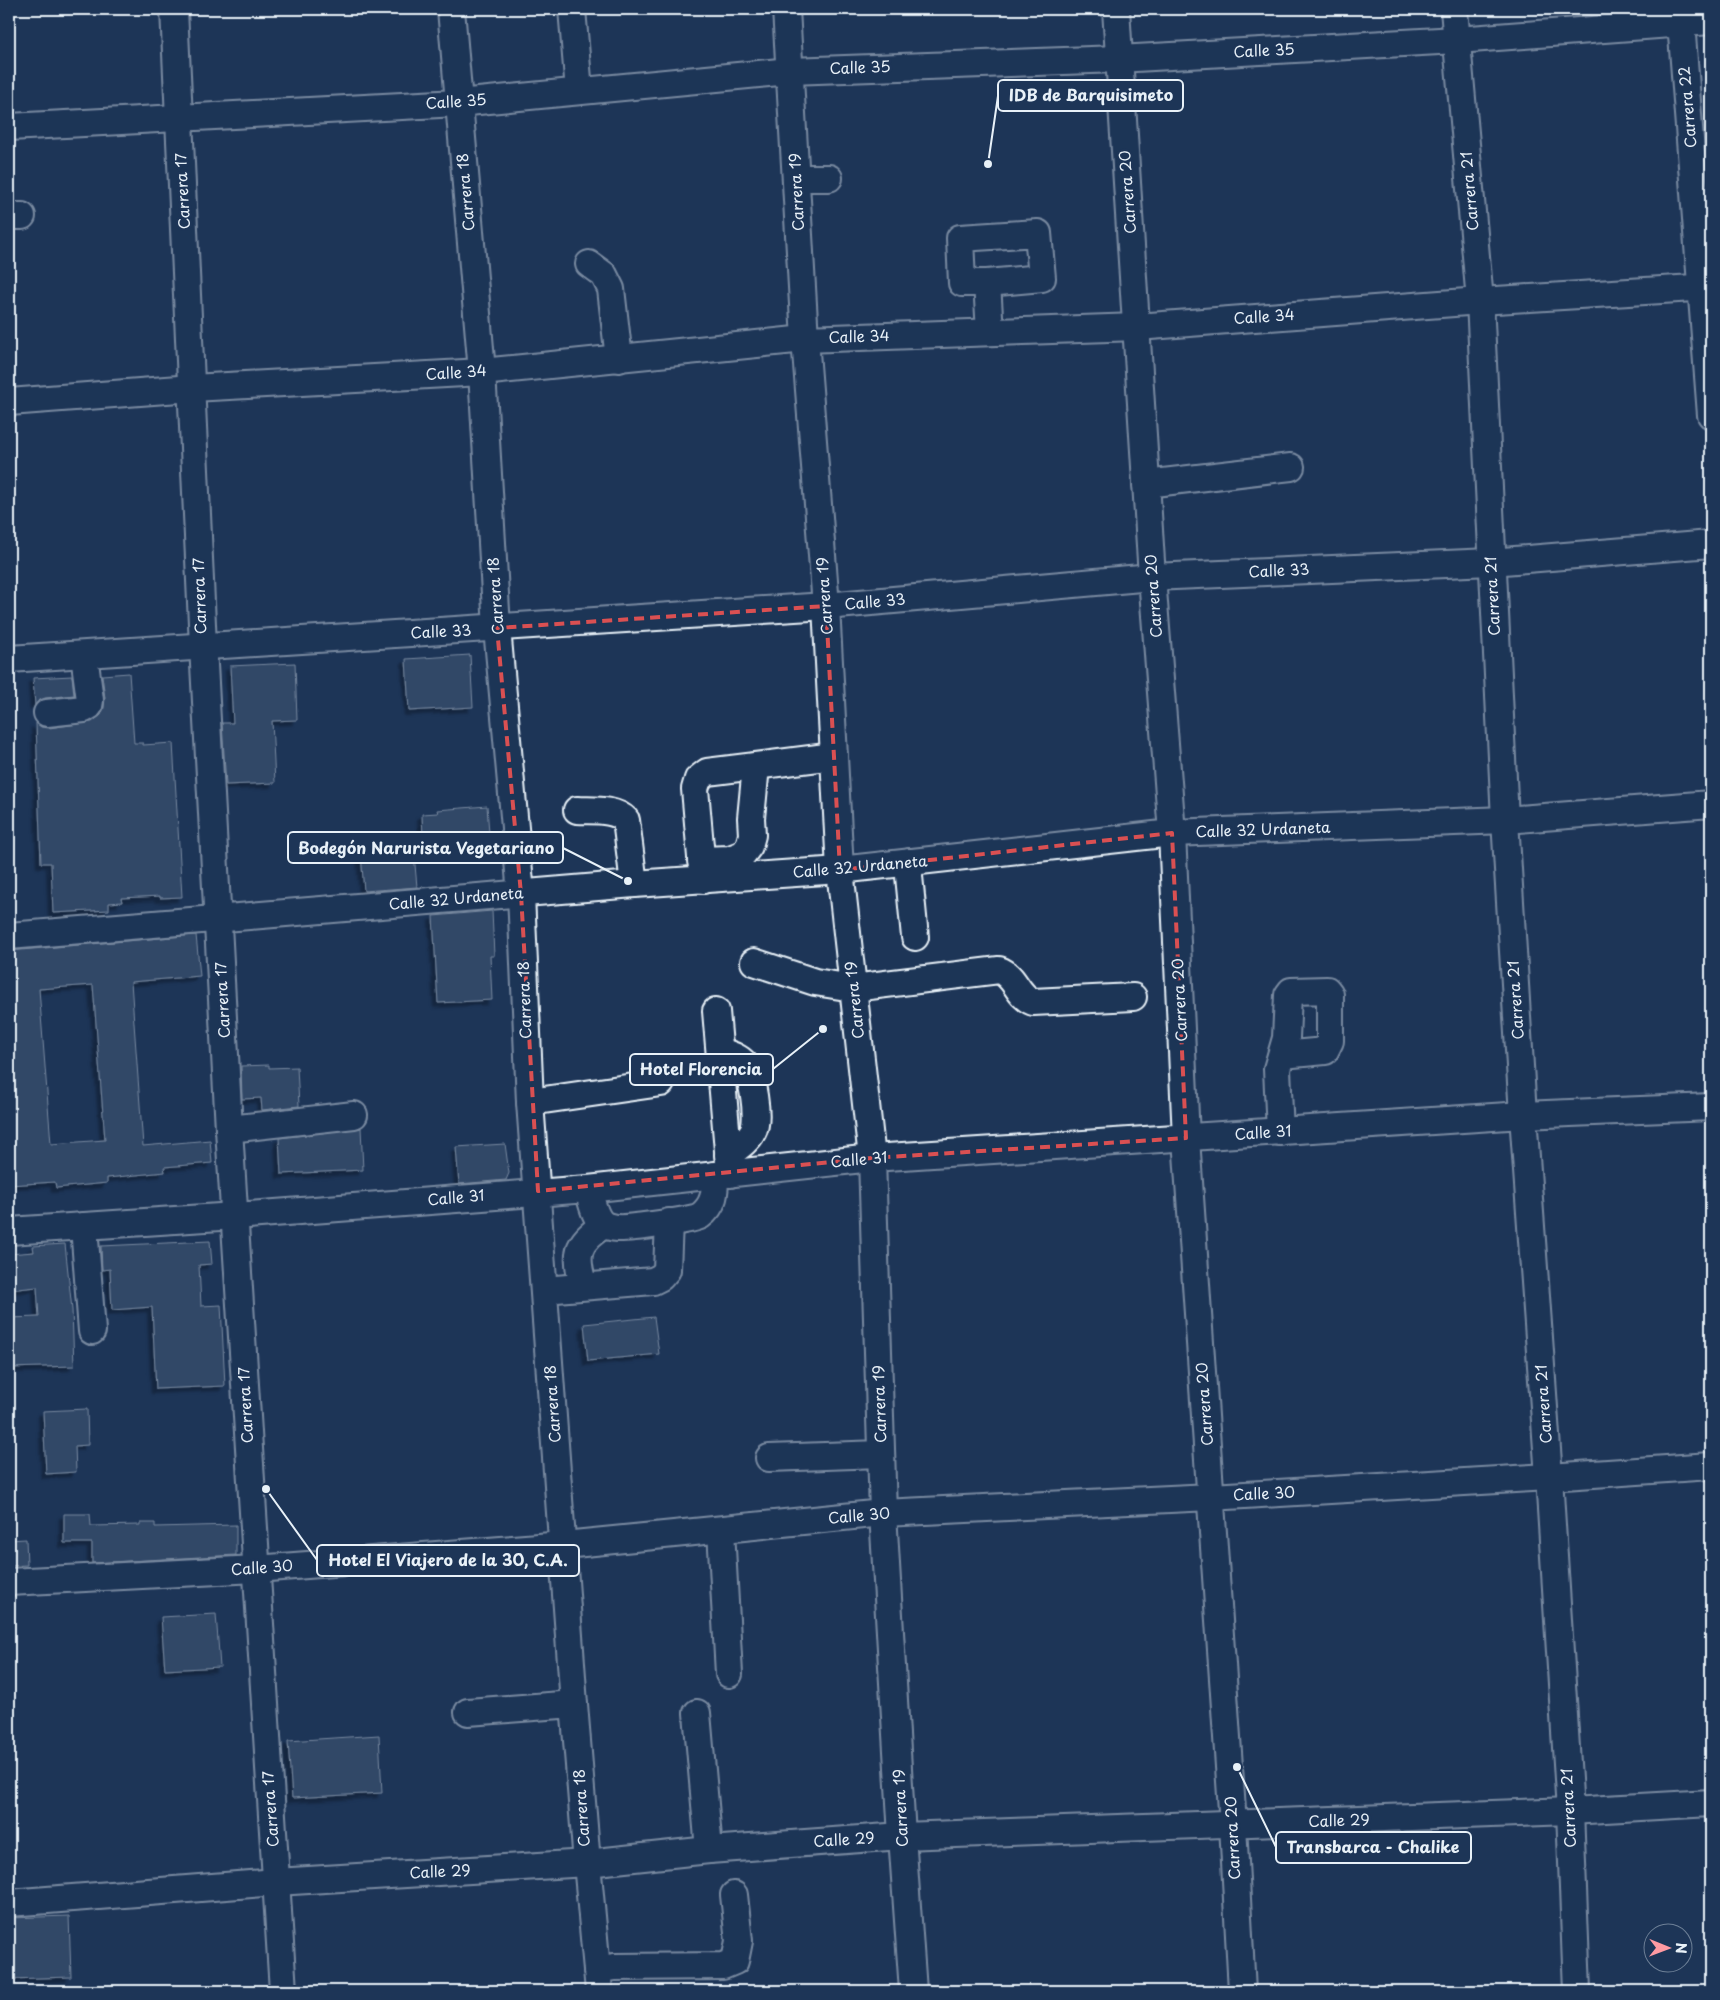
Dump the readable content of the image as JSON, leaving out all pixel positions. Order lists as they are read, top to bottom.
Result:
{
  "streets": {
    "street": [
      "Calle 35",
      "Carrera 22",
      "Carrera 17",
      "Carrera 21",
      "Carrera 18",
      "Carrera 19",
      "Carrera 20",
      "Calle 34",
      "Calle 33",
      "Calle 32 Urdaneta",
      "Calle 31",
      "Calle 30",
      "Calle 29"
    ]
  },
  "crossings": [
    ["Calle 35", "Carrera 22"],
    ["Calle 35", "Carrera 17"],
    ["Calle 35", "Carrera 21"],
    ["Calle 35", "Carrera 18"],
    ["Calle 35", "Carrera 19"],
    ["Calle 35", "Carrera 20"],
    ["Carrera 22", "Calle 34"],
    ["Carrera 17", "Calle 34"],
    ["Carrera 17", "Calle 33"],
    ["Carrera 17", "Calle 32 Urdaneta"],
    ["Carrera 17", "Calle 31"],
    ["Carrera 17", "Calle 30"],
    ["Carrera 17", "Calle 29"],
    ["Carrera 21", "Calle 34"],
    ["Carrera 21", "Calle 33"],
    ["Carrera 21", "Calle 32 Urdaneta"],
    ["Carrera 21", "Calle 31"],
    ["Carrera 21", "Calle 30"],
    ["Carrera 21", "Calle 29"],
    ["Carrera 18", "Calle 34"],
    ["Carrera 18", "Calle 33"],
    ["Carrera 18", "Calle 32 Urdaneta"],
    ["Carrera 18", "Calle 31"],
    ["Carrera 18", "Calle 30"],
    ["Carrera 18", "Calle 29"],
    ["Carrera 19", "Calle 34"],
    ["Carrera 19", "Calle 33"],
    ["Carrera 19", "Calle 32 Urdaneta"],
    ["Carrera 19", "Calle 31"],
    ["Carrera 19", "Calle 30"],
    ["Carrera 19", "Calle 29"],
    ["Carrera 20", "Calle 34"],
    ["Carrera 20", "Calle 33"],
    ["Carrera 20", "Calle 32 Urdaneta"],
    ["Carrera 20", "Calle 31"],
    ["Carrera 20", "Calle 30"],
    ["Carrera 20", "Calle 29"]
  ],
  "places": [
    "IDB de Barquisimeto",
    "Bodegón Narurista Vegetariano",
    "Hotel Florencia",
    "Hotel El Viajero de la 30, C.A.",
    "Transbarca - Chalike"
  ],
  "north": "right"
}
